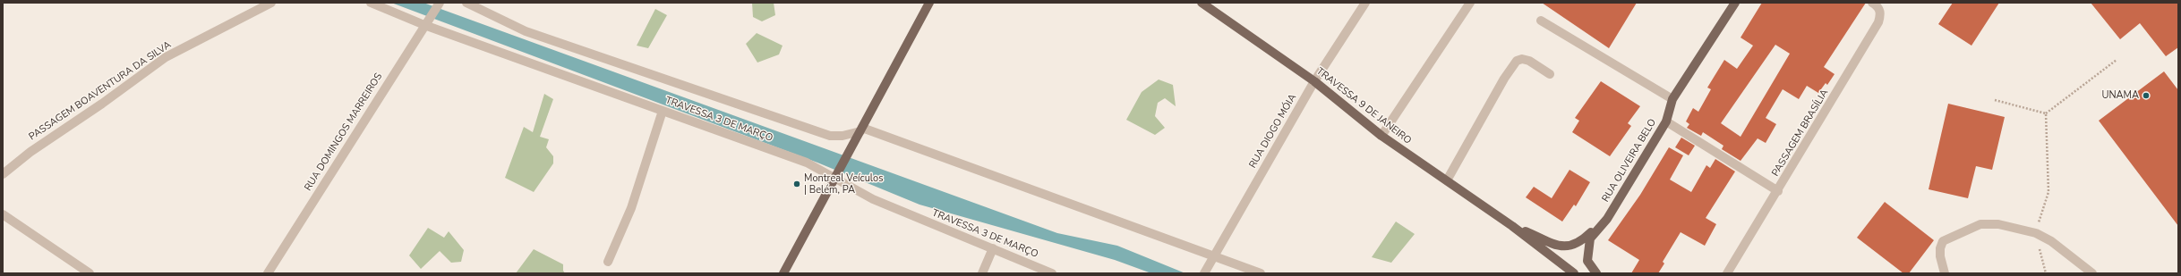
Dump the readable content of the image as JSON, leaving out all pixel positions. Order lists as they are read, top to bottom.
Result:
{
  "streets": {
    "main road": ["TRAVESSA 9 DE JANEIRO", "RUA OLIVEIRA BELO"],
    "street": [
      "PASSAGEM BOAVENTURA DA SILVA",
      "TRAVESSA 3 DE MARÇO",
      "RUA DIOGO MÓIA",
      "RUA DOMINGOS MARREIROS",
      "PASSAGEM BRASÍLIA"
    ]
  },
  "crossings": [
    ["TRAVESSA 9 DE JANEIRO", "RUA DIOGO MÓIA"],
    ["TRAVESSA 9 DE JANEIRO", "RUA OLIVEIRA BELO"],
    ["TRAVESSA 3 DE MARÇO", "RUA DOMINGOS MARREIROS"]
  ],
  "places": ["UNAMA", "Montreal Veículos | Belém, PA"]
}
